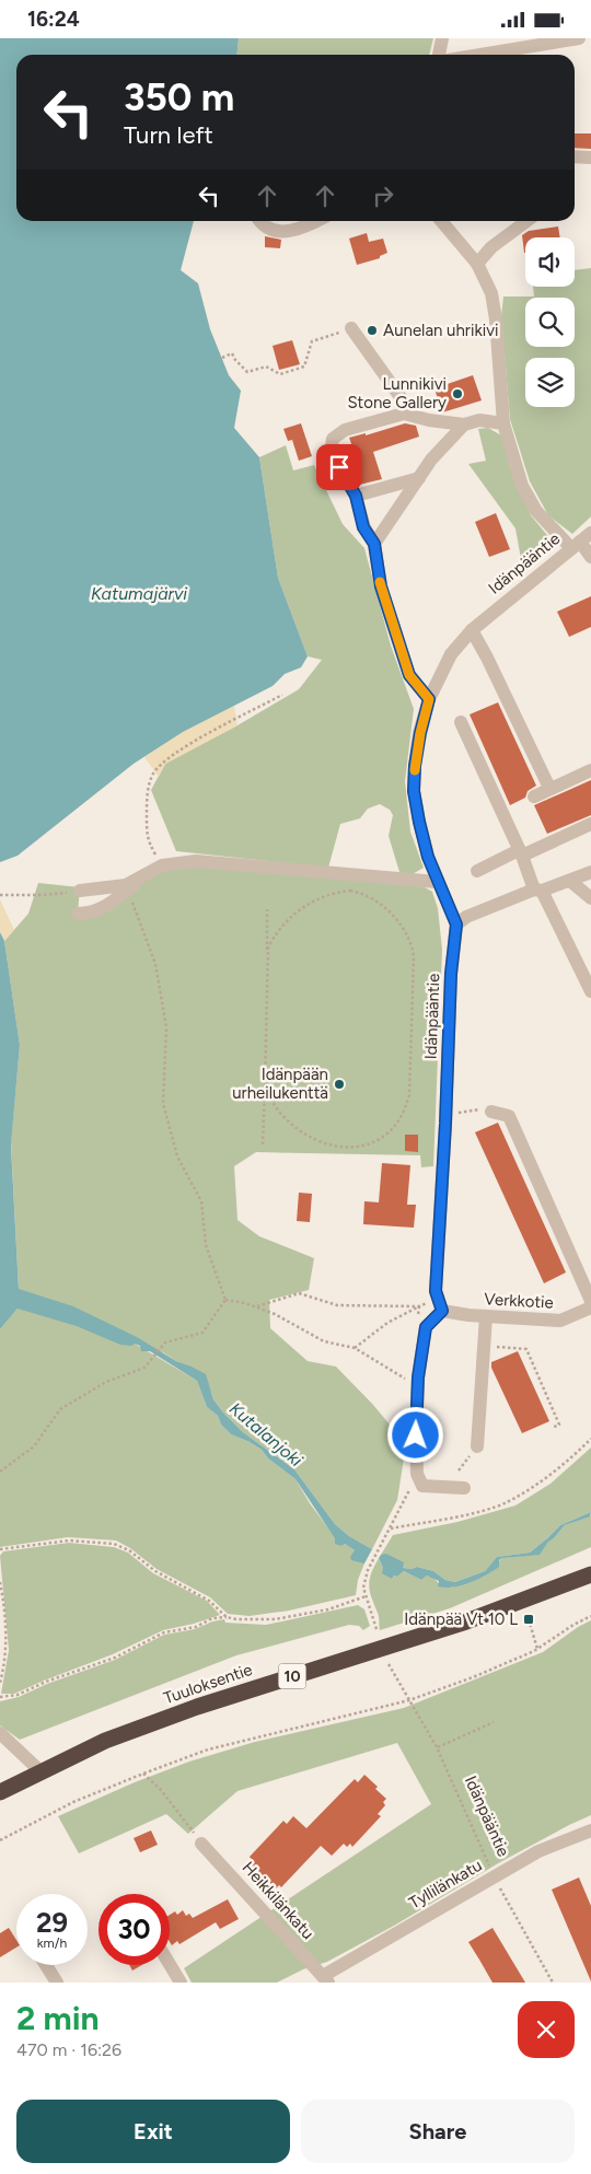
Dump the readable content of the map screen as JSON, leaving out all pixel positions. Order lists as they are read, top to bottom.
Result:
{
  "streets": {
    "highway": ["10", "Tuuloksentie"],
    "street": [
      "Idänpääntie",
      "Verkkotie",
      "Tyllilänkatu",
      "Heikkilänkatu"
    ]
  },
  "crossings": [
    ["Idänpääntie", "Verkkotie"],
    ["Idänpääntie", "Tyllilänkatu"],
    ["Tyllilänkatu", "Heikkilänkatu"]
  ],
  "water": ["Katumajärvi", "Kutalanjoki"],
  "places": {
    "other": ["Aunelan uhrikivi", "Lunnikivi Stone Gallery", "Idänpään urheilukenttä"],
    "transit": ["Idänpää Vt 10 L"]
  },
  "page": {
    "status": "16:24",
    "turn": ["350 m", "Turn left"],
    "speed": "29 km/h",
    "limit": "30",
    "heading": ["2 min", "470 m · 16:26"],
    "buttons": ["Exit", "Share"]
  }
}
